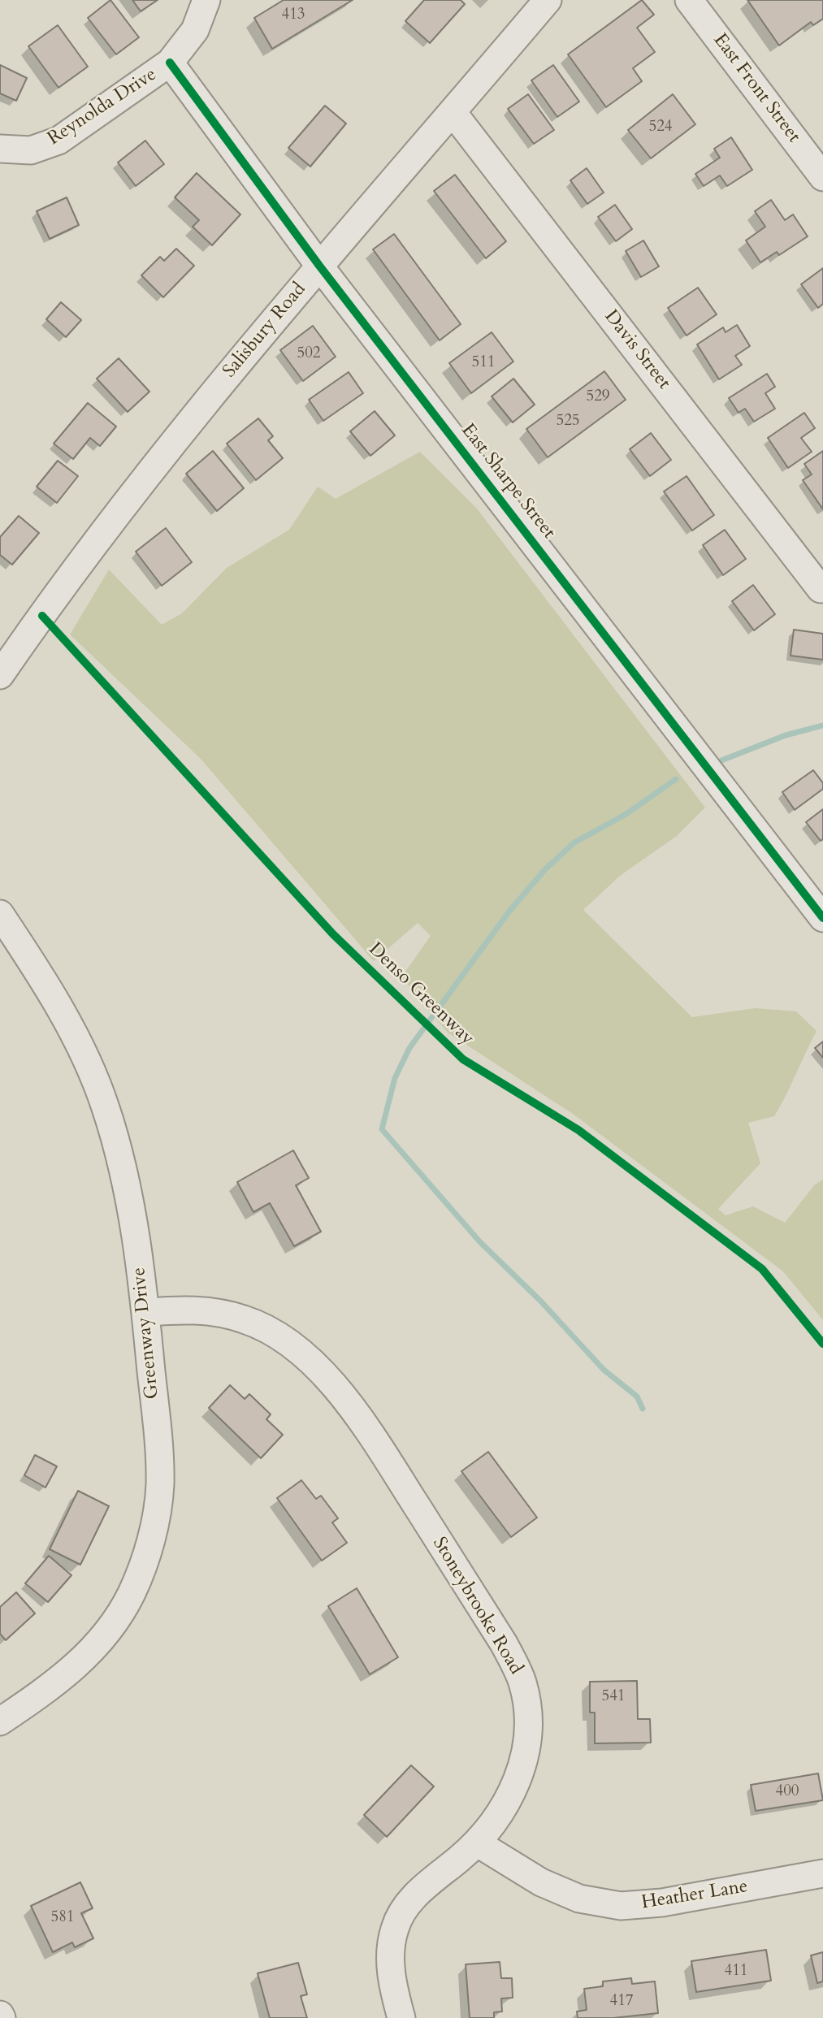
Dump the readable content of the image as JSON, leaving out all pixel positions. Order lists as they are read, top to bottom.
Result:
{
  "streets": {
    "street": [
      "East Front Street",
      "Reynolda Drive",
      "Salisbury Road",
      "Davis Street",
      "East Sharpe Street",
      "Greenway Drive",
      "Stoneybrooke Road",
      "Heather Lane"
    ],
    "cycle path": ["Denso Greenway"]
  },
  "crossings": [
    ["Reynolda Drive", "East Sharpe Street"],
    ["Salisbury Road", "Davis Street"],
    ["Salisbury Road", "East Sharpe Street"],
    ["Greenway Drive", "Stoneybrooke Road"],
    ["Stoneybrooke Road", "Heather Lane"]
  ],
  "house_numbers": [
    "413",
    "524",
    "502",
    "511",
    "529",
    "525",
    "541",
    "400",
    "581",
    "411",
    "417"
  ]
}
